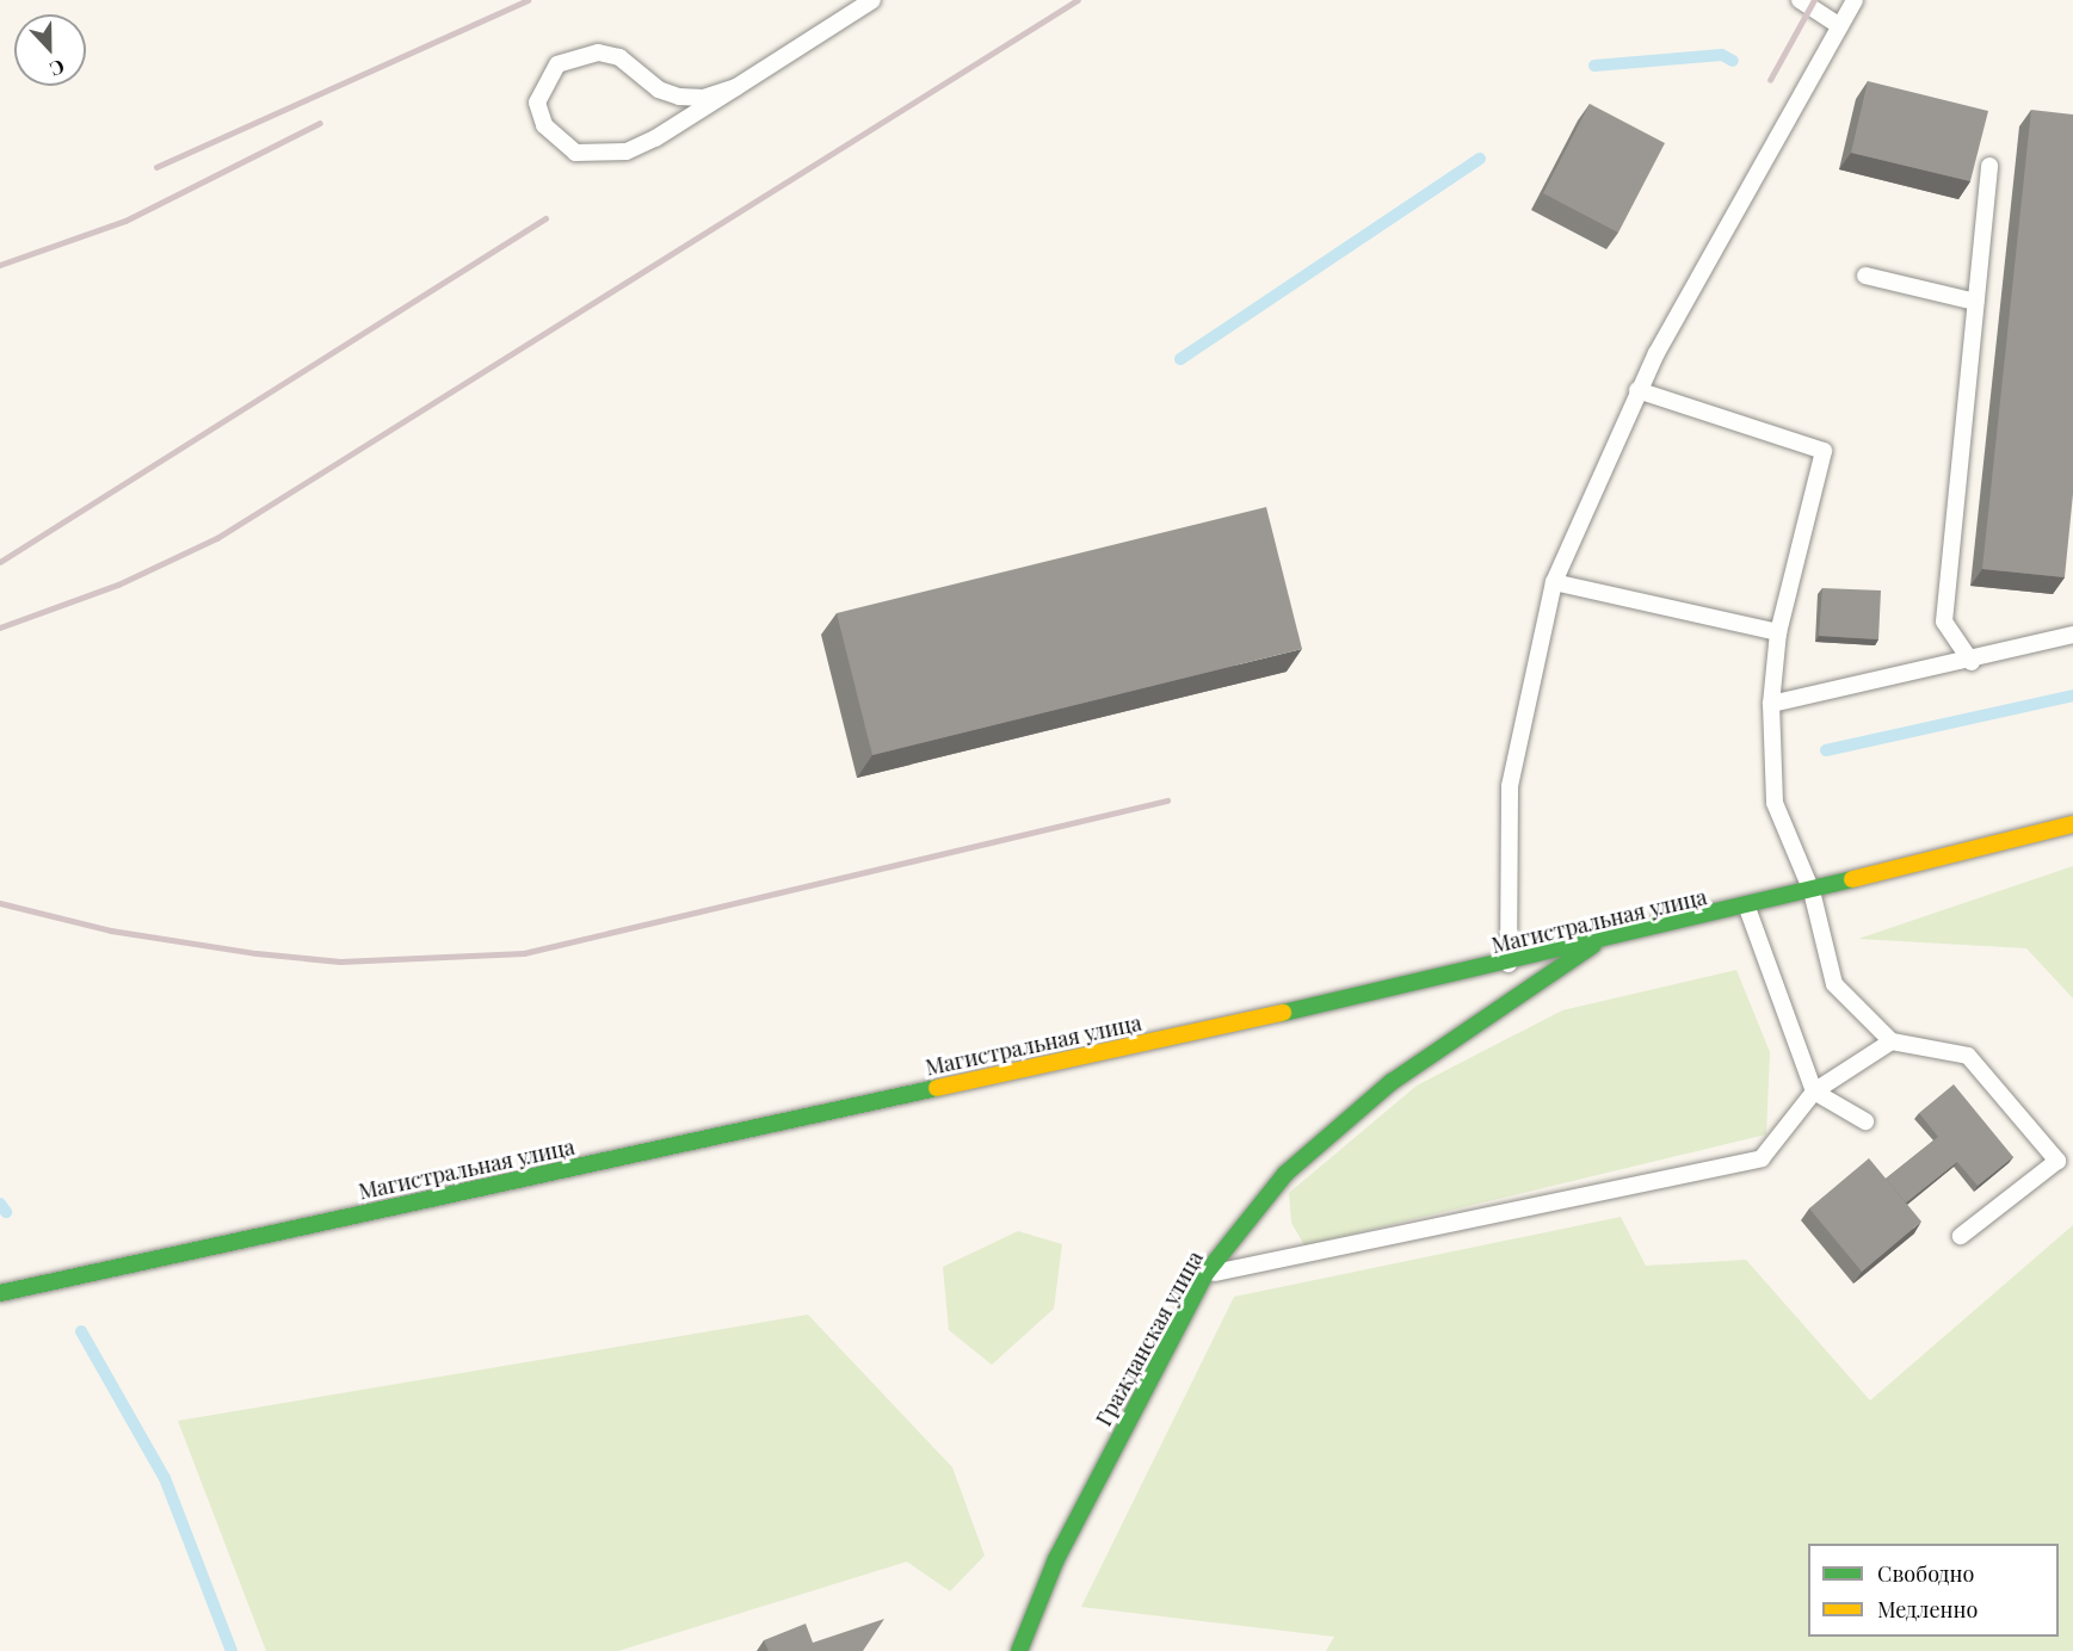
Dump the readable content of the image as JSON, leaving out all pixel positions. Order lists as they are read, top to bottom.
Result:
{
  "streets": {
    "main road": ["Магистральная улица", "Гражданская улица"]
  },
  "crossings": [
    ["Магистральная улица", "Гражданская улица"]
  ],
  "legend": ["Свободно", "Медленно"],
  "north": "bottom"
}
